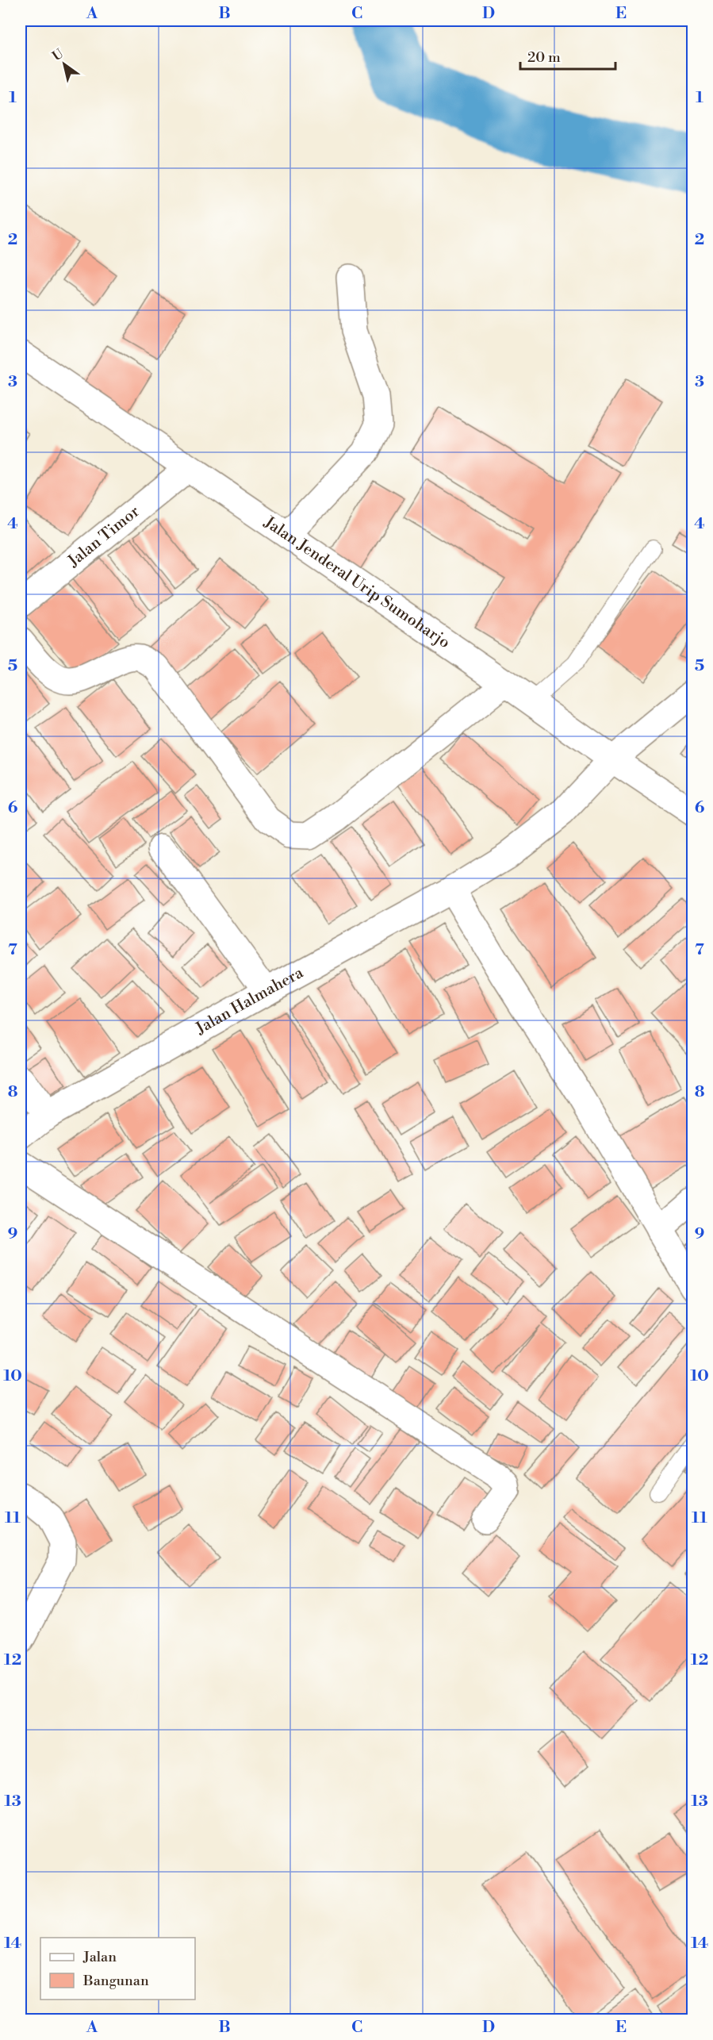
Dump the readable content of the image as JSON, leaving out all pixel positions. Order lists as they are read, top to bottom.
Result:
{
  "streets": {
    "main road": ["Jalan Timor", "Jalan Jenderal Urip Sumoharjo", "Jalan Halmahera"]
  },
  "crossings": [
    ["Jalan Timor", "Jalan Jenderal Urip Sumoharjo"],
    ["Jalan Jenderal Urip Sumoharjo", "Jalan Halmahera"]
  ],
  "legend": ["Jalan", "Bangunan"],
  "scale_bar": "20 m",
  "north": "top left",
  "grid": {
    "columns": [
      "A",
      "B",
      "C",
      "D",
      "E"
    ],
    "rows": [
      "1",
      "2",
      "3",
      "4",
      "5",
      "6",
      "7",
      "8",
      "9",
      "10",
      "11",
      "12",
      "13",
      "14"
    ]
  }
}
